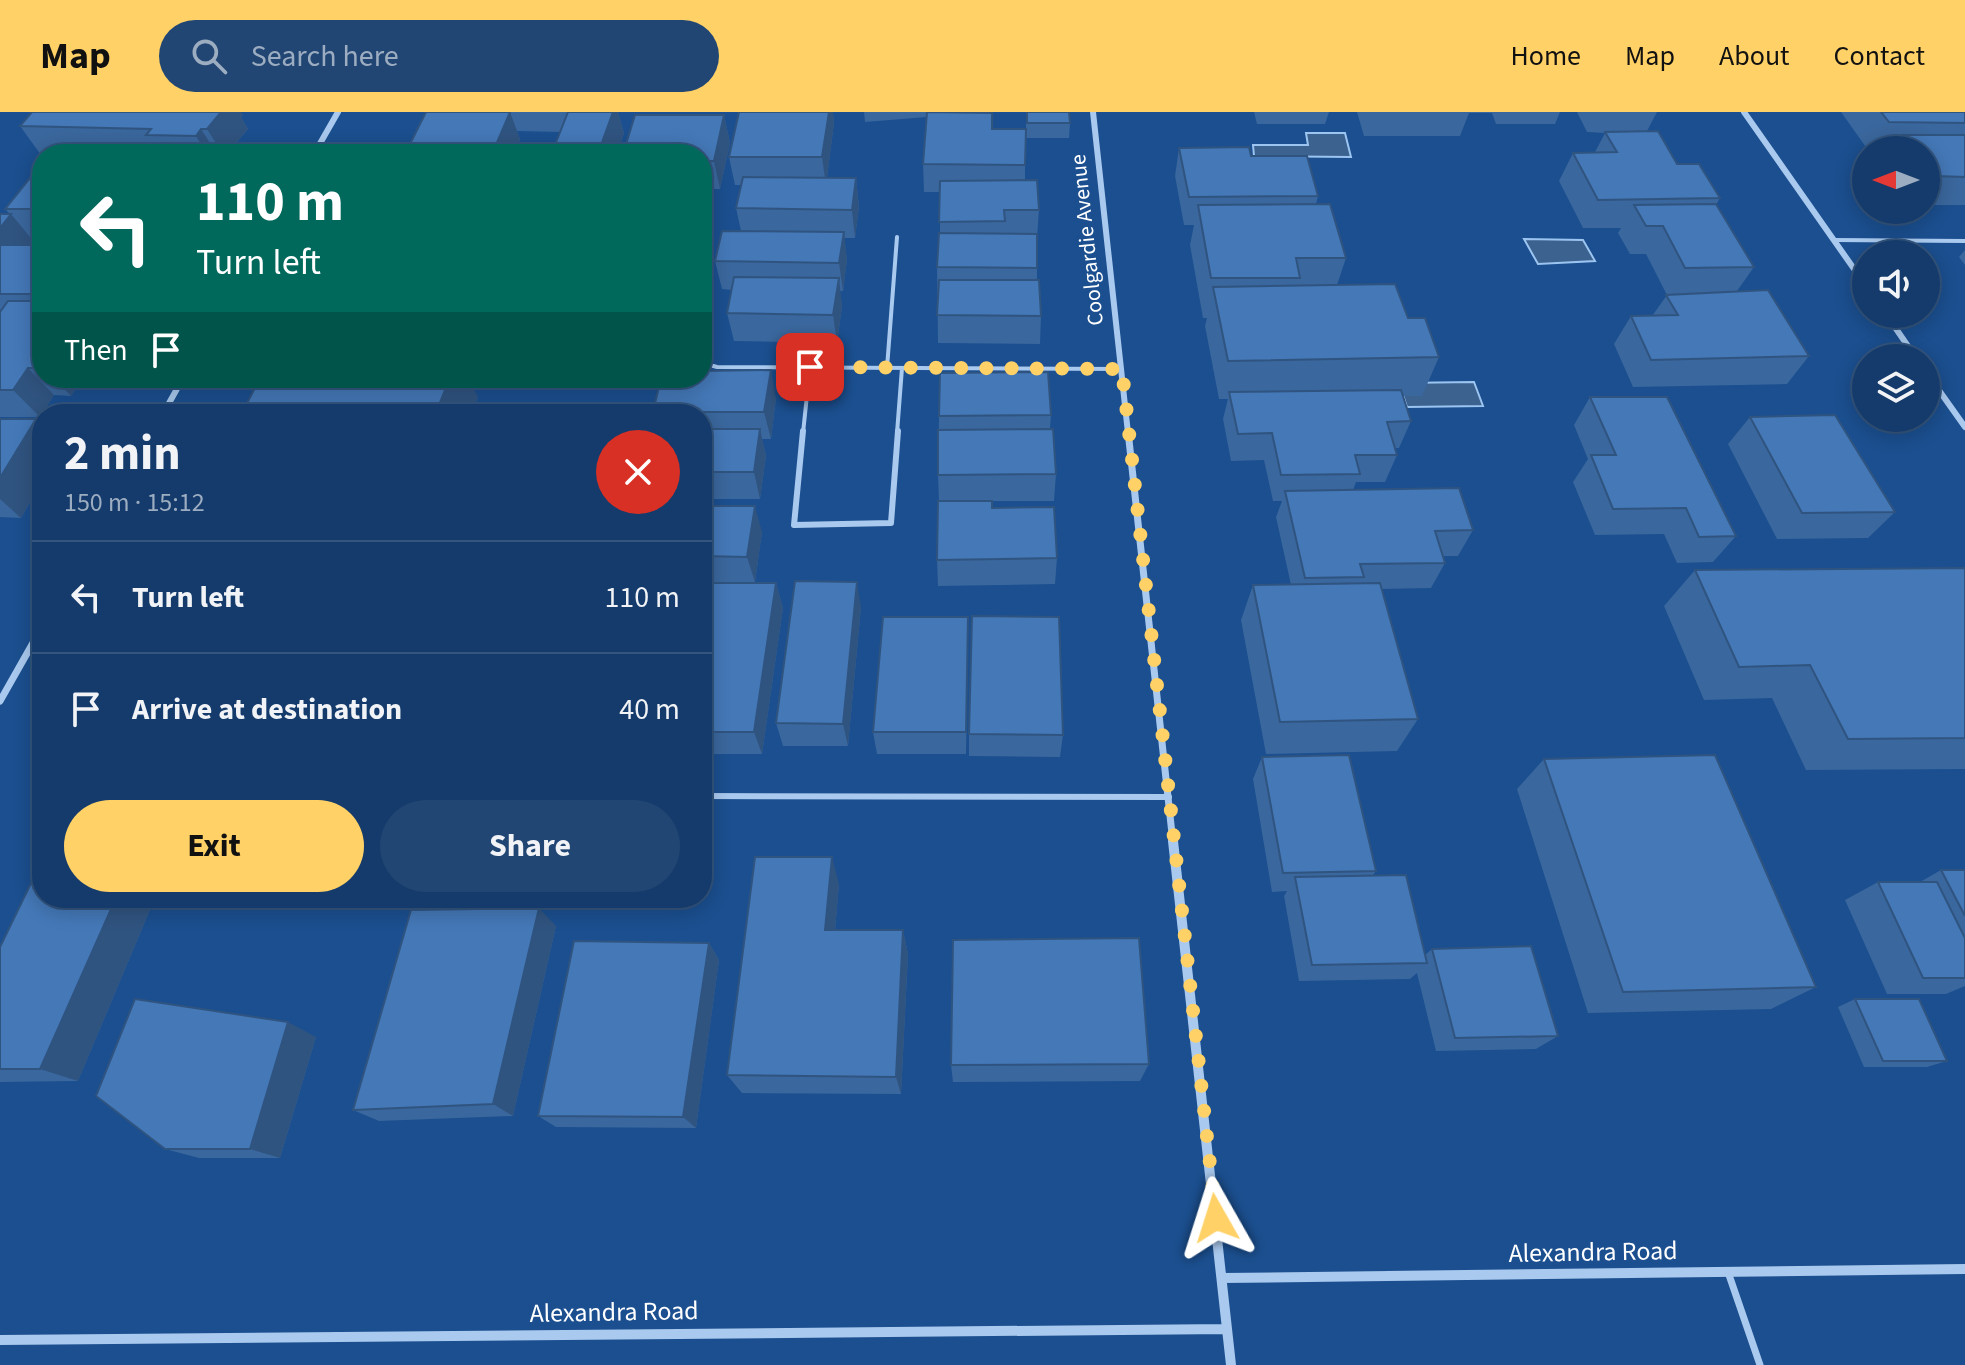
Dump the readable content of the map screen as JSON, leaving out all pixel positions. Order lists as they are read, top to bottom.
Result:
{
  "streets": {
    "street": ["Coolgardie Avenue", "Alexandra Road"]
  },
  "crossings": [
    ["Coolgardie Avenue", "Alexandra Road"]
  ],
  "north": "left",
  "page": {
    "header": "Map",
    "search": "Search here",
    "nav": [
      "Home",
      "Map",
      "About",
      "Contact"
    ],
    "turn": ["110 m", "Turn left"],
    "then": "Then",
    "heading": ["2 min", "150 m · 15:12"],
    "list": [
      {
        "name": "Turn left",
        "value": "110 m"
      },
      {
        "name": "Arrive at destination",
        "value": "40 m"
      }
    ],
    "buttons": ["Exit", "Share"]
  }
}
